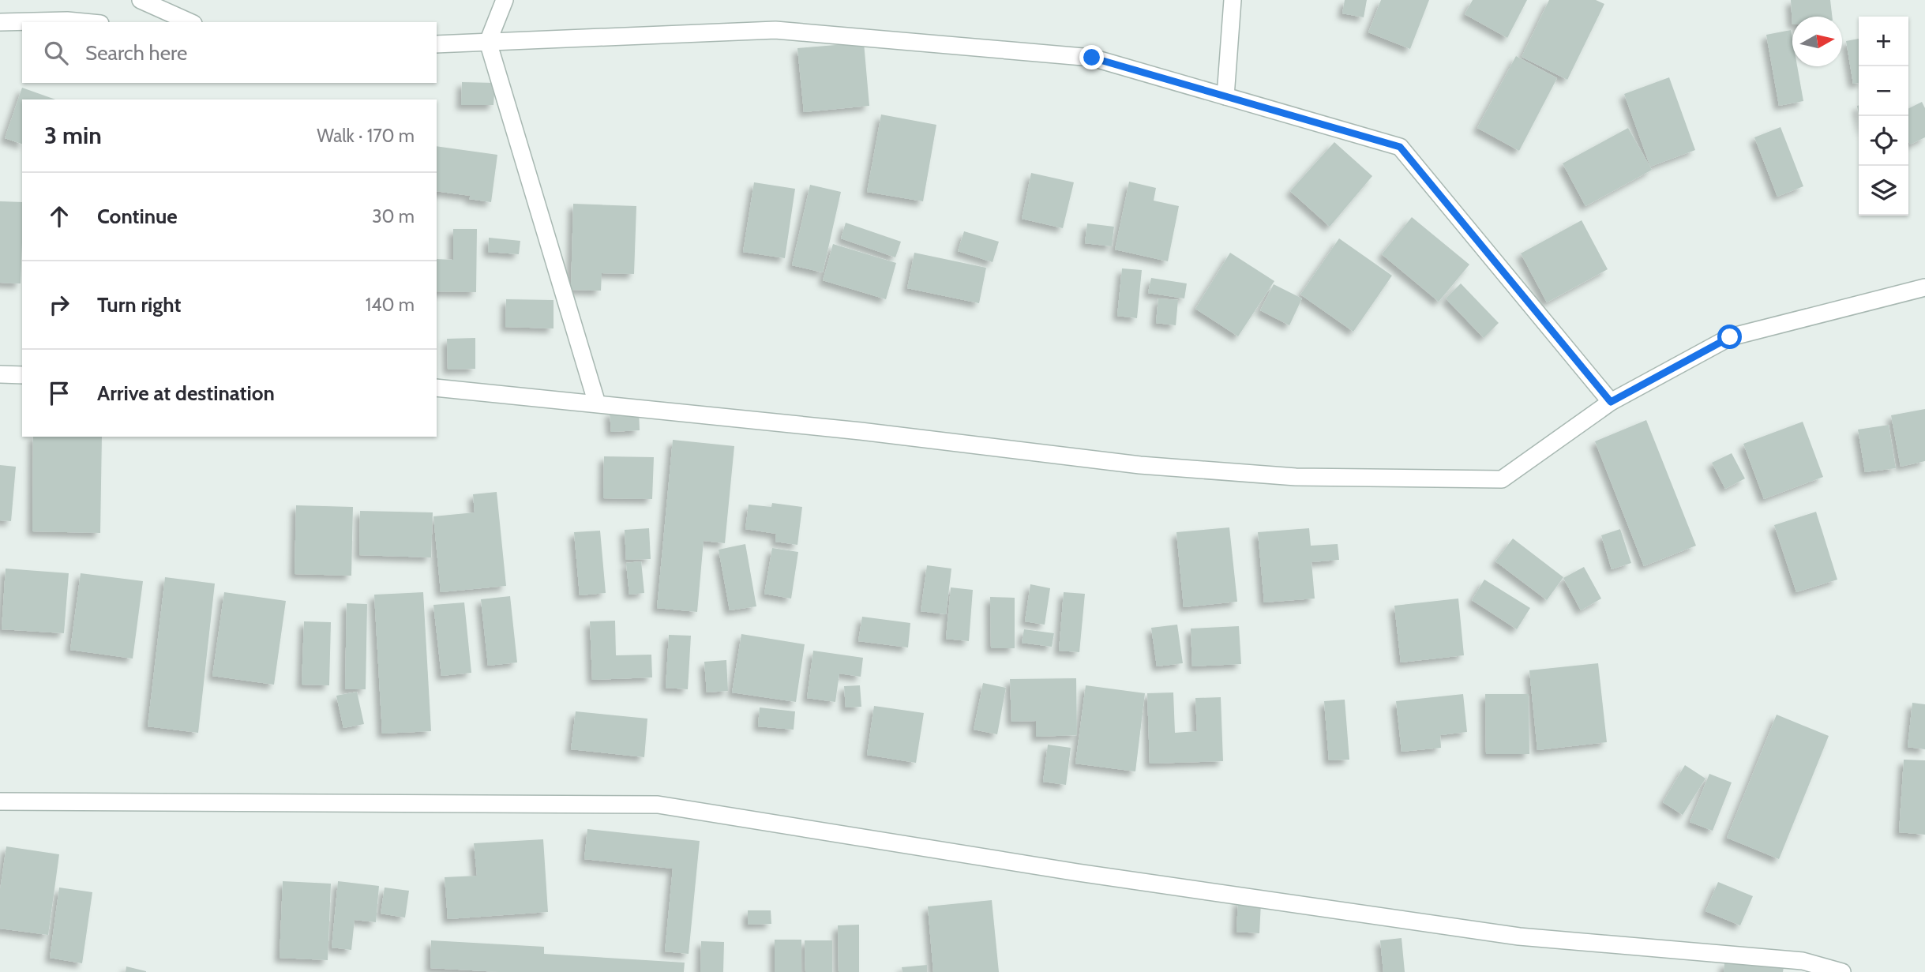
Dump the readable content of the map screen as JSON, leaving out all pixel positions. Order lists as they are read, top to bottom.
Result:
{
  "north": "right",
  "page": {
    "map_buttons": ["+", "−"],
    "search": "Search here",
    "heading": ["3 min", "Walk · 170 m"],
    "list": [
      ["Continue", "30 m"],
      ["Turn right", "140 m"],
      "Arrive at destination"
    ]
  }
}
